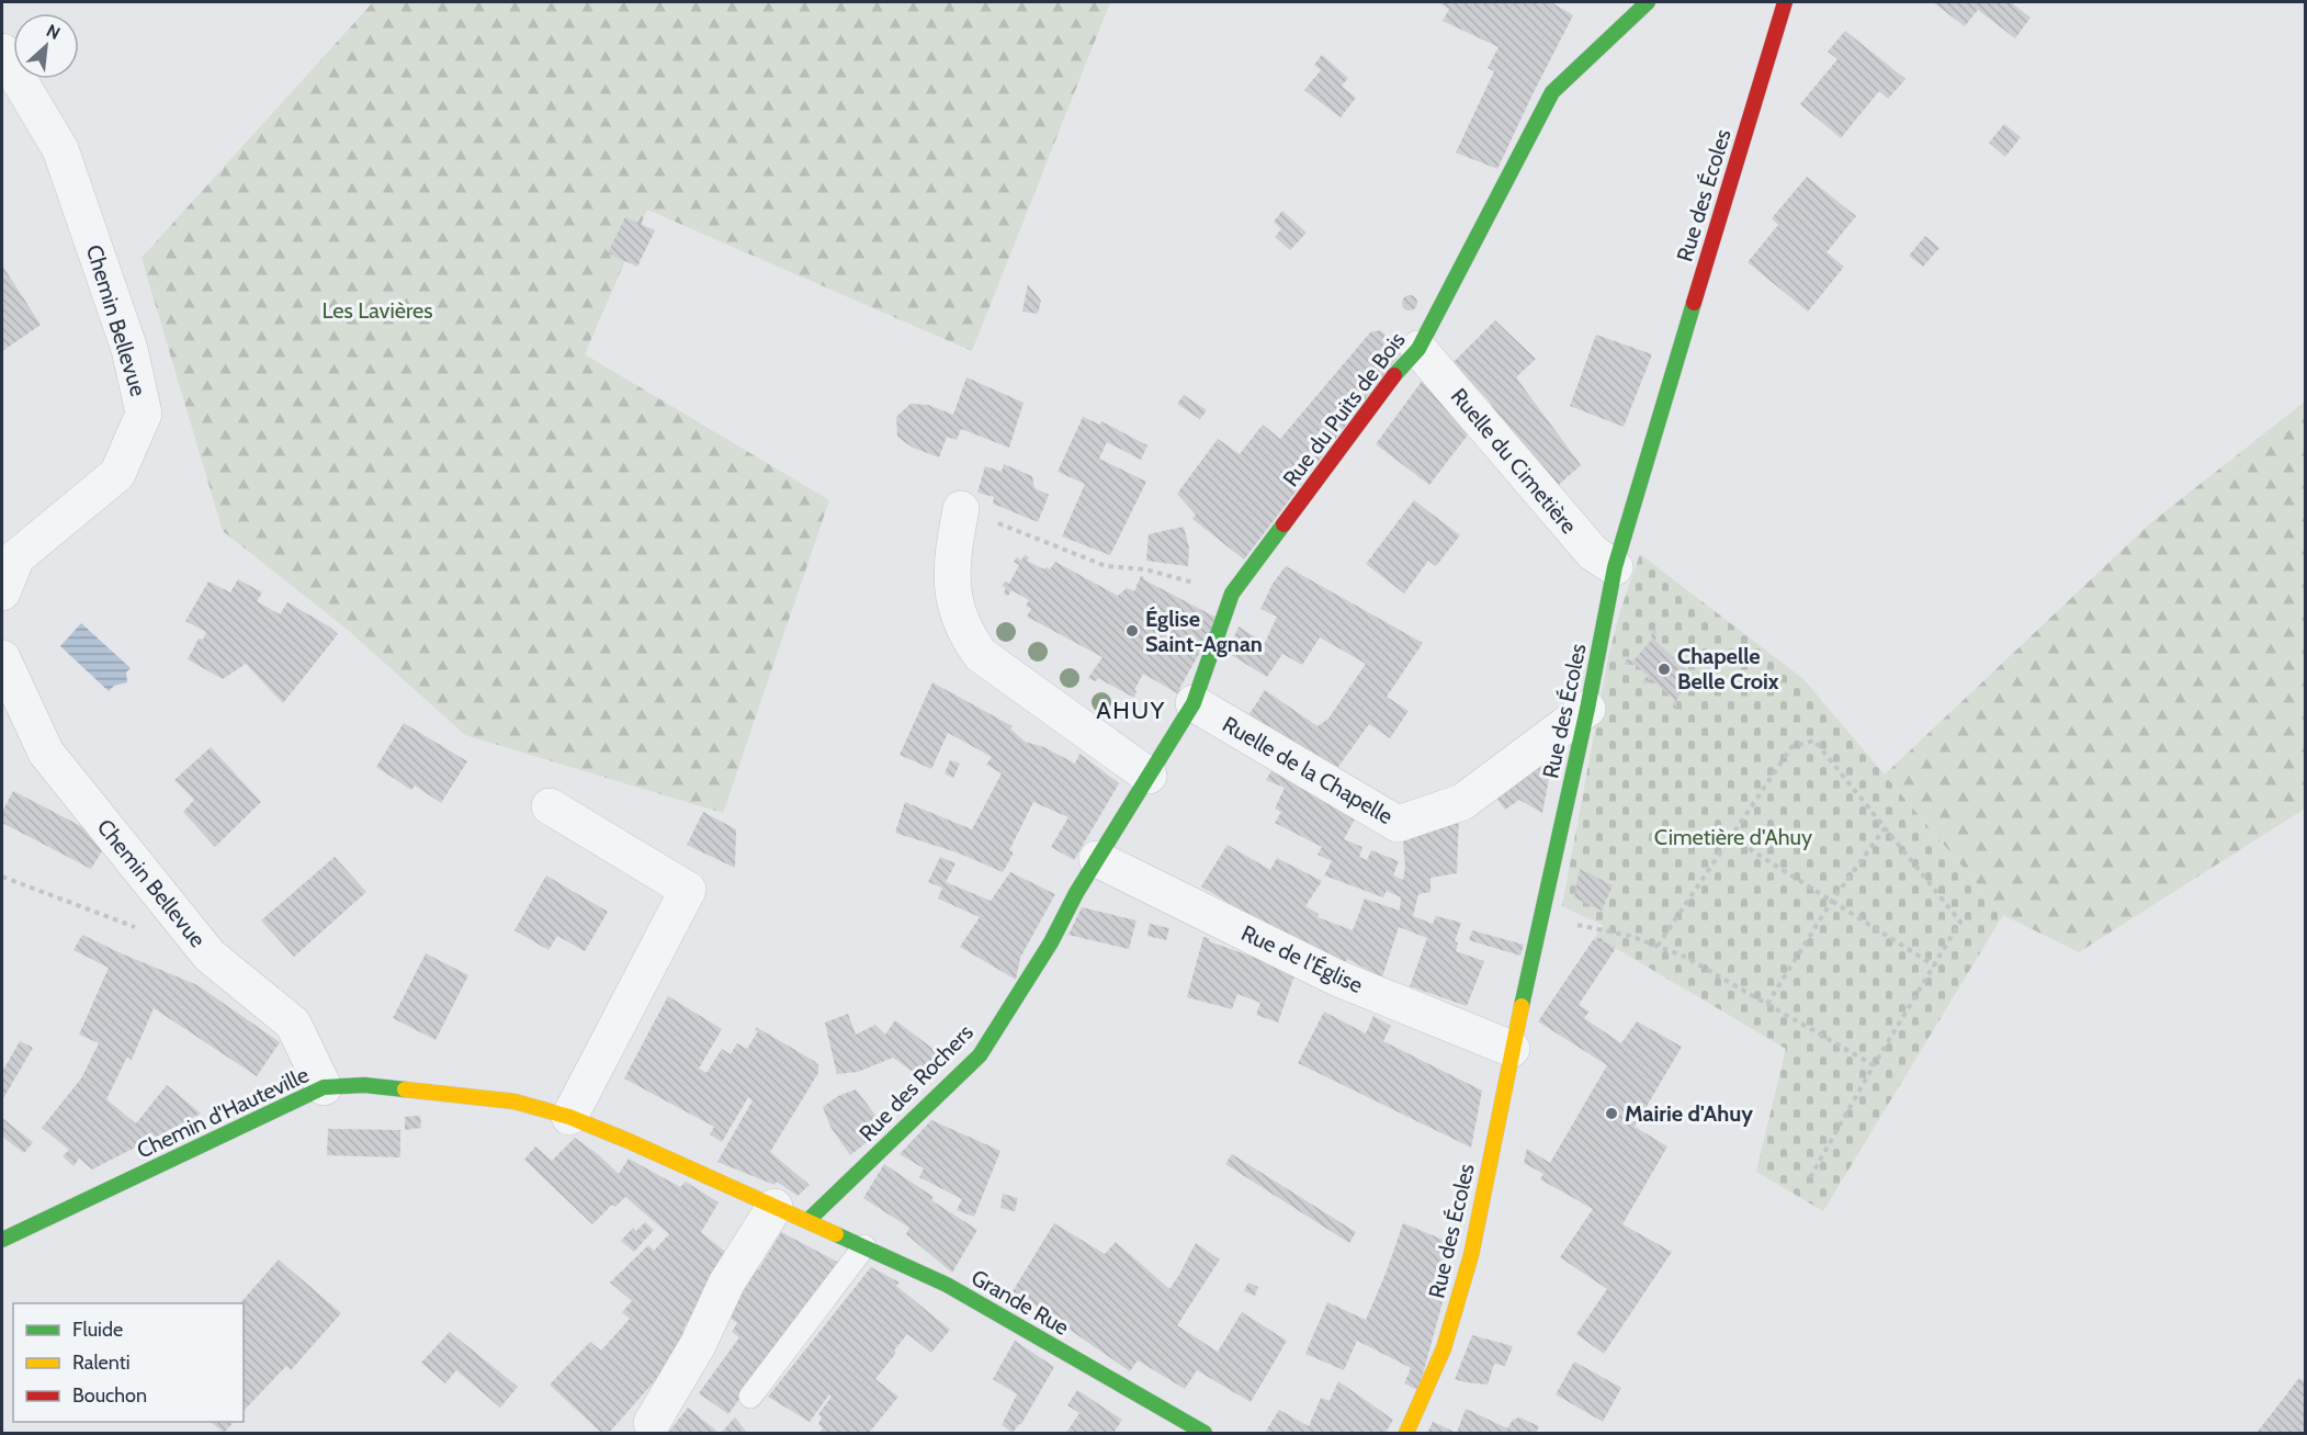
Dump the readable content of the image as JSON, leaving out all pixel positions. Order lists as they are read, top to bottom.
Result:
{
  "streets": {
    "street": [
      "Rue des Écoles",
      "Chemin Bellevue",
      "Rue du Puits de Bois",
      "Ruelle du Cimetière",
      "Ruelle de la Chapelle",
      "Rue de l'Église",
      "Rue des Rochers",
      "Chemin d'Hauteville",
      "Grande Rue"
    ]
  },
  "crossings": [
    ["Rue des Écoles", "Ruelle du Cimetière"],
    ["Rue des Écoles", "Ruelle de la Chapelle"],
    ["Rue des Écoles", "Rue de l'Église"],
    ["Chemin Bellevue", "Chemin d'Hauteville"],
    ["Rue du Puits de Bois", "Ruelle du Cimetière"],
    ["Rue du Puits de Bois", "Ruelle de la Chapelle"],
    ["Rue du Puits de Bois", "Rue de l'Église"],
    ["Rue du Puits de Bois", "Rue des Rochers"],
    ["Rue de l'Église", "Rue des Rochers"],
    ["Rue des Rochers", "Chemin d'Hauteville"],
    ["Rue des Rochers", "Grande Rue"],
    ["Chemin d'Hauteville", "Grande Rue"]
  ],
  "districts": ["AHUY"],
  "parks": ["Les Lavières", "Cimetière d'Ahuy"],
  "places": ["Église Saint-Agnan", "Chapelle Belle Croix", "Mairie d'Ahuy"],
  "legend": ["Fluide", "Ralenti", "Bouchon"],
  "north": "top right"
}
